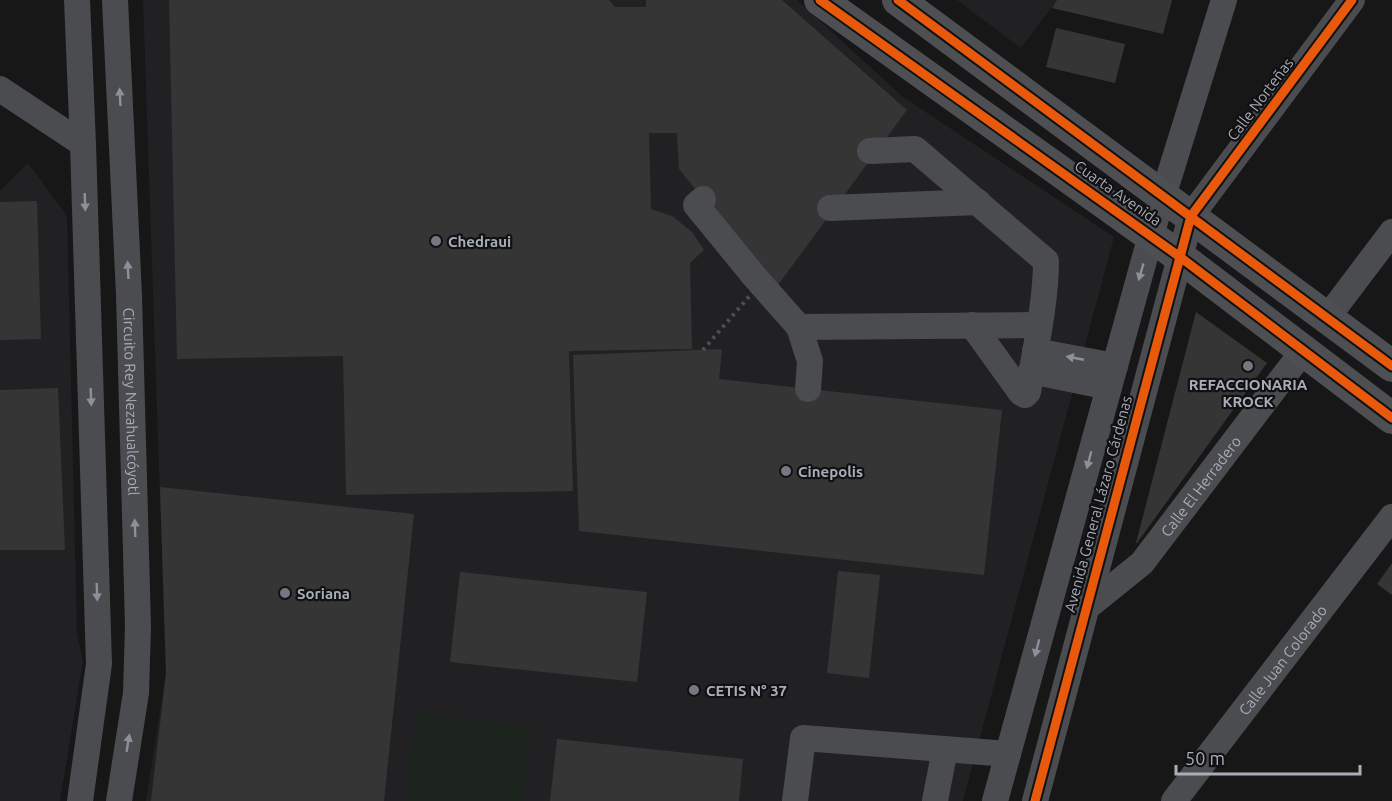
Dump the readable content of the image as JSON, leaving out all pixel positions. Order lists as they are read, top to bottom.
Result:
{
  "streets": {
    "main road": ["Cuarta Avenida"],
    "street": [
      "Calle Norteñas",
      "Circuito Rey Nezahualcóyotl",
      "Calle El Herradero",
      "Avenida General Lázaro Cárdenas",
      "Calle Juan Colorado"
    ]
  },
  "crossings": [
    ["Calle Norteñas", "Cuarta Avenida"],
    ["Calle Norteñas", "Avenida General Lázaro Cárdenas"],
    ["Cuarta Avenida", "Calle El Herradero"],
    ["Cuarta Avenida", "Avenida General Lázaro Cárdenas"],
    ["Calle El Herradero", "Avenida General Lázaro Cárdenas"]
  ],
  "places": [
    "Chedraui",
    "REFACCIONARIA KROCK",
    "Cinepolis",
    "Soriana",
    "CETIS N° 37"
  ],
  "scale_bar": "50 m"
}
